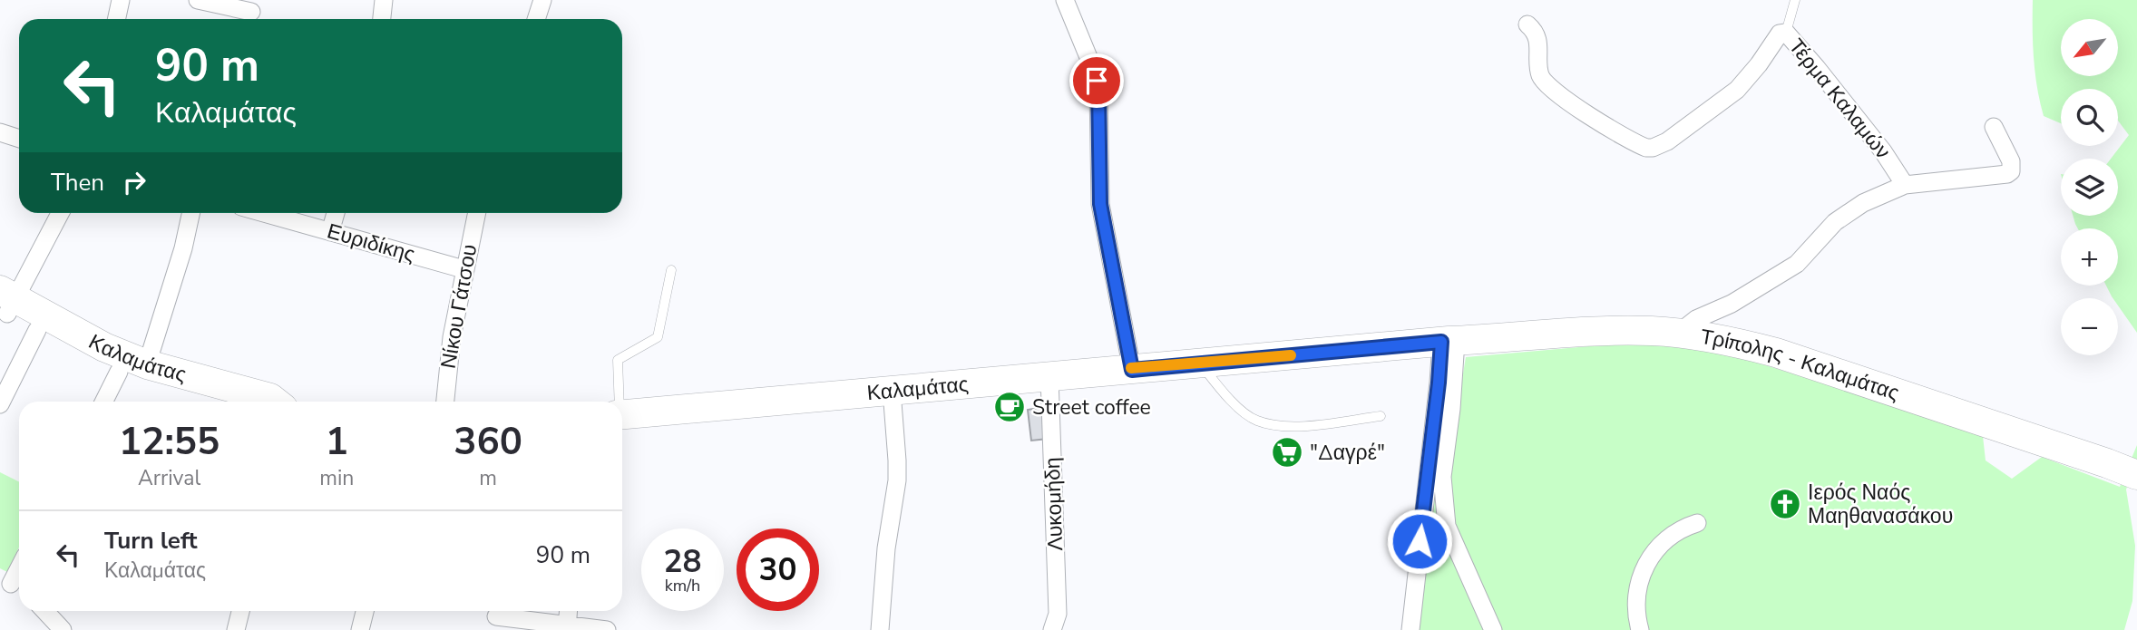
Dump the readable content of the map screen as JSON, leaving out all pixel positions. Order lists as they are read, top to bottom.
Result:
{
  "streets": {
    "main road": ["Καλαμάτας", "Τρίπολης - Καλαμάτας"],
    "street": [
      "Τέρμα Καλαμών",
      "Ευριδίκης",
      "Νίκου Γάτσου",
      "Λυκομήδη"
    ]
  },
  "crossings": [
    ["Τέρμα Καλαμών", "Τρίπολης - Καλαμάτας"],
    ["Ευριδίκης", "Νίκου Γάτσου"],
    ["Καλαμάτας", "Τρίπολης - Καλαμάτας"],
    ["Καλαμάτας", "Λυκομήδη"]
  ],
  "places": {
    "cafe": ["Street coffee"],
    "supermarket": ["\"Δαγρέ\""],
    "church": ["Ιερός Ναός Μαηθανασάκου"]
  },
  "north": "bottom left",
  "page": {
    "map_buttons": ["+", "−"],
    "turn": ["90 m", "Καλαμάτας"],
    "then": "Then",
    "eta": [
      "12:55",
      "Arrival",
      "1",
      "min",
      "360",
      "m"
    ],
    "list": [
      {
        "name": "Turn left",
        "note": "Καλαμάτας",
        "value": "90 m"
      }
    ],
    "speed": "28 km/h",
    "limit": "30"
  }
}
